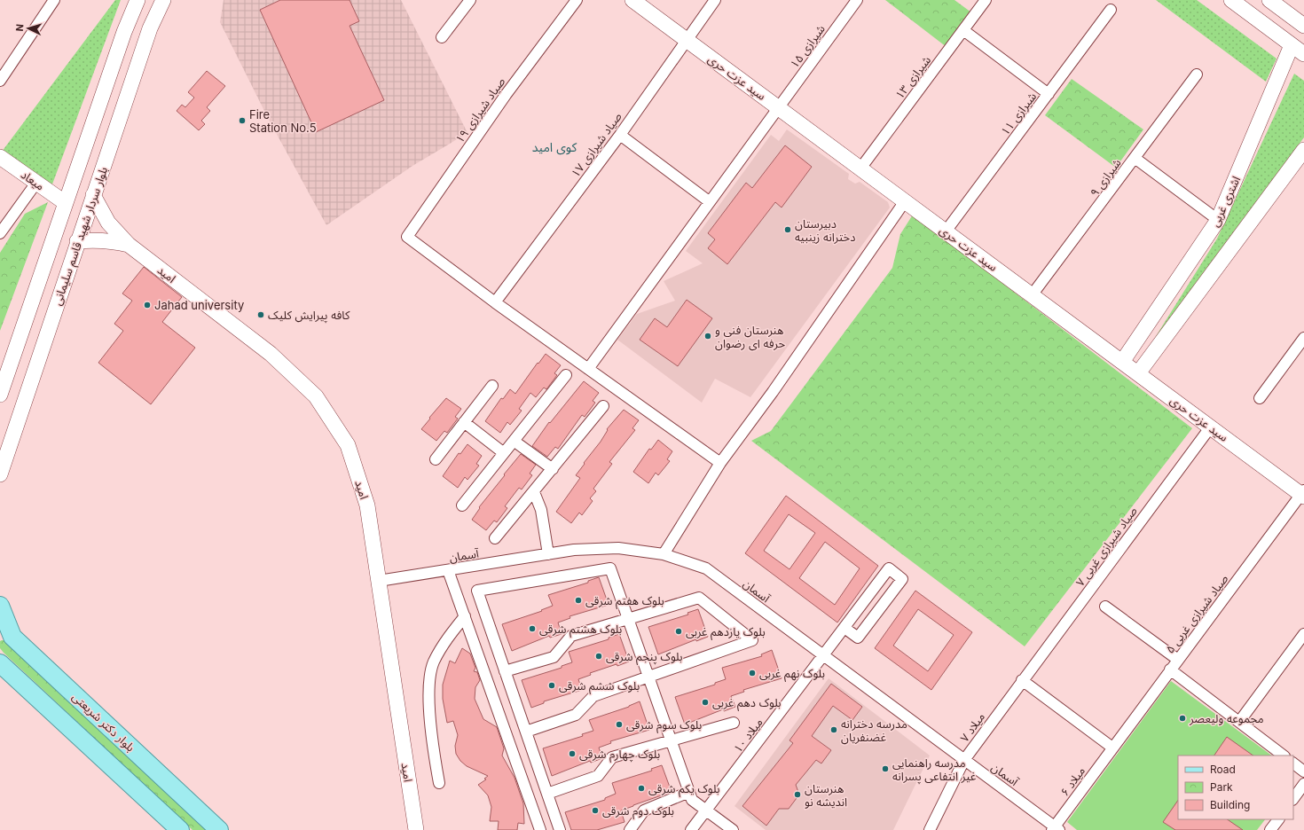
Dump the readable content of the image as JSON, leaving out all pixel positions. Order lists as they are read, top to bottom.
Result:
{
  "streets": {
    "main road": ["بلوار دکتر شریعتی"],
    "street": [
      "شیرازی ۱۵",
      "سید عزت حری",
      "شیرازی ۱۳",
      "صیاد شیرازی ۱۹",
      "شیرازی ۱۱",
      "صیاد شیرازی ۱۷",
      "شیرازی ۹",
      "میعاد",
      "اشتری غربی",
      "بلوار سردار شهید قاسم سلیمانی",
      "امید",
      "صیاد شیرازی غربی ۷",
      "آسمان",
      "صیاد شیرازی غربی ۵",
      "میلاد ۷",
      "میلاد ۱۰",
      "میلاد ۶"
    ]
  },
  "crossings": [
    ["شیرازی ۱۵", "سید عزت حری"],
    ["سید عزت حری", "شیرازی ۱۳"],
    ["سید عزت حری", "شیرازی ۱۱"],
    ["سید عزت حری", "صیاد شیرازی ۱۷"],
    ["سید عزت حری", "شیرازی ۹"],
    ["سید عزت حری", "اشتری غربی"],
    ["سید عزت حری", "صیاد شیرازی غربی ۷"],
    ["سید عزت حری", "صیاد شیرازی غربی ۵"],
    ["صیاد شیرازی ۱۹", "صیاد شیرازی ۱۷"],
    ["میعاد", "بلوار سردار شهید قاسم سلیمانی"],
    ["امید", "آسمان"],
    ["صیاد شیرازی غربی ۷", "میلاد ۷"],
    ["آسمان", "میلاد ۷"],
    ["آسمان", "میلاد ۱۰"],
    ["آسمان", "میلاد ۶"],
    ["صیاد شیرازی غربی ۵", "میلاد ۶"]
  ],
  "districts": ["کوی امید"],
  "places": [
    "Fire Station No.5",
    "دبیرستان دخترانه زینبیه",
    "Jahad university",
    "کافه پیرایش کلیک",
    "هنرستان فنی و حرفه ای رضوان",
    "بلوک هفتم شرقی",
    "بلوک هشتم شرقی",
    "بلوک یازدهم غربی",
    "بلوک پنجم شرقی",
    "بلوک نهم غربی",
    "بلوک ششم شرقی",
    "بلوک دهم غربی",
    "مجموعه ولیعصر",
    "بلوک سوم شرقی",
    "مدرسه دخترانه غضنفریان",
    "بلوک چهارم شرقی",
    "مدرسه راهنمایی غیر انتفاعی پسرانه",
    "بلوک یکم شرقی",
    "هنرستان اندیشه نو",
    "بلوک دوم شرقی"
  ],
  "legend": ["Road", "Park", "Building"],
  "north": "left"
}
